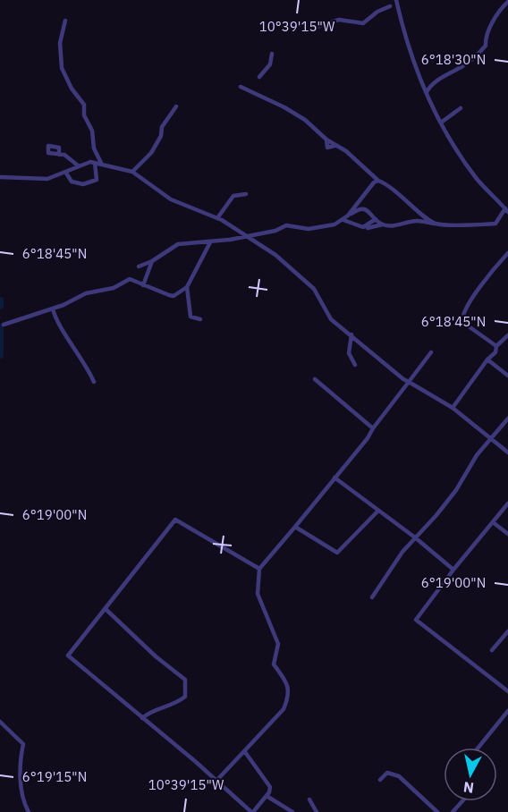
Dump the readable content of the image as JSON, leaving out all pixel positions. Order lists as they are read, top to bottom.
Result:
{
  "north": "bottom",
  "coordinates": [
    "10°39'15\"W",
    "6°18'30\"N",
    "6°18'45\"N",
    "6°19'00\"N",
    "6°19'15\"N"
  ]
}
